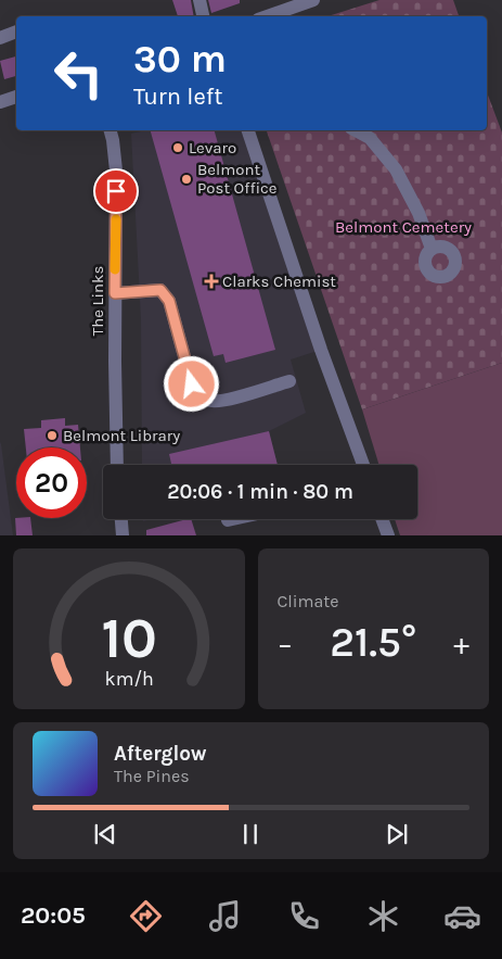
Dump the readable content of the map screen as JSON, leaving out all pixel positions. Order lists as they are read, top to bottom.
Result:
{
  "streets": {
    "street": ["The Links"]
  },
  "parks": ["Belmont Cemetery"],
  "places": {
    "other": ["Levaro", "Belmont Post Office", "Belmont Library"],
    "health": ["Clarks Chemist"]
  },
  "page": {
    "turn": ["30 m", "Turn left"],
    "limit": "20",
    "trip": "20:06 · 1 min · 80 m",
    "tile": "Climate",
    "heat": ["−", "21.5°", "+"],
    "song": ["Afterglow", "The Pines"],
    "tabs": "20:05",
    "gauge": ["10", "km/h"]
  }
}
